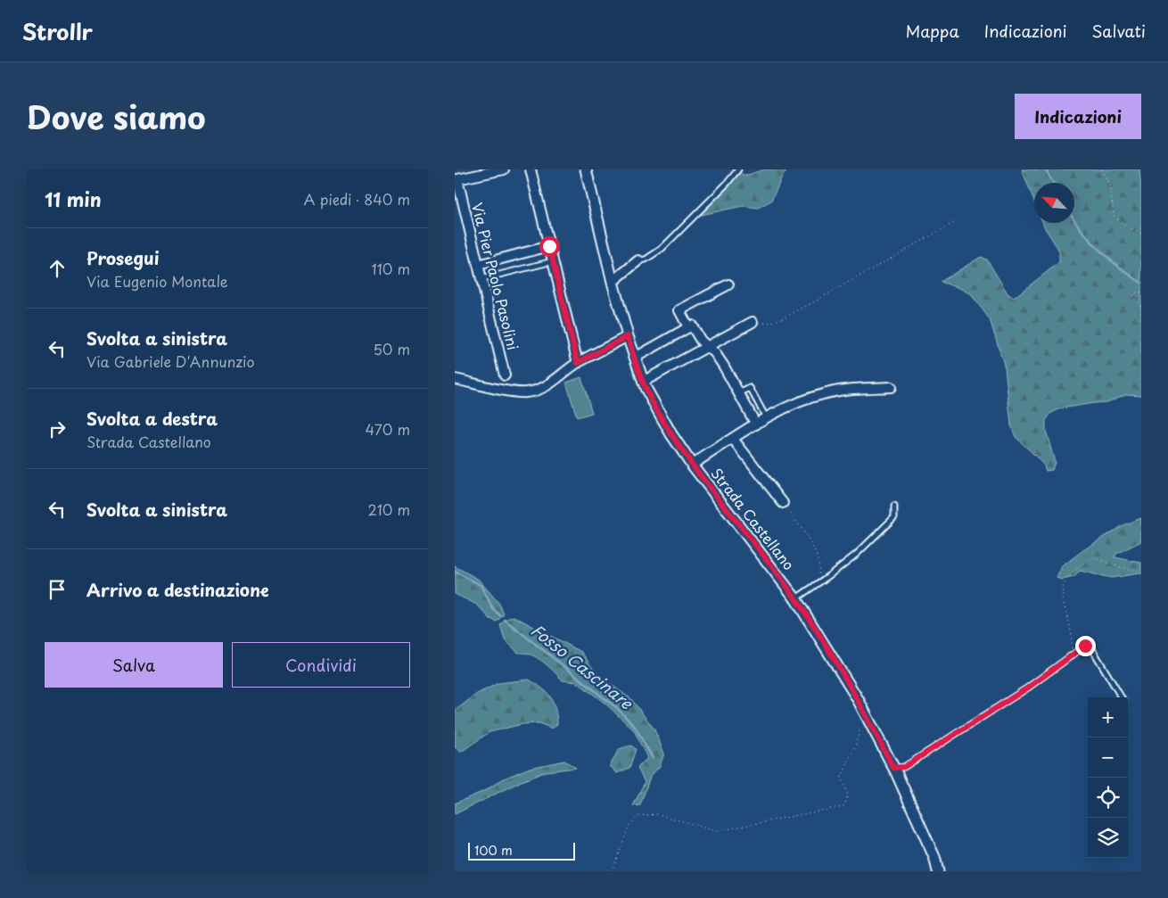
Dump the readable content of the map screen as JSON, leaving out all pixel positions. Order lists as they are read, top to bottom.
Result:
{
  "streets": {
    "street": ["Via Pier Paolo Pasolini", "Strada Castellano"]
  },
  "water": ["Fosso Cascinare"],
  "scale_bar": "100 m",
  "north": "top left",
  "page": {
    "header": "Strollr",
    "nav": ["Mappa", "Indicazioni", "Salvati"],
    "title": "Dove siamo",
    "buttons": [
      "Indicazioni",
      ["Salva", "Condividi"]
    ],
    "heading": ["11 min", "A piedi · 840 m"],
    "list": [
      ["Prosegui", "Via Eugenio Montale", "110 m"],
      ["Svolta a sinistra", "Via Gabriele D'Annunzio", "50 m"],
      ["Svolta a destra", "Strada Castellano", "470 m"],
      ["Svolta a sinistra", "210 m"],
      "Arrivo a destinazione"
    ],
    "map_buttons": ["+", "−"],
    "scale": "100 m"
  }
}
